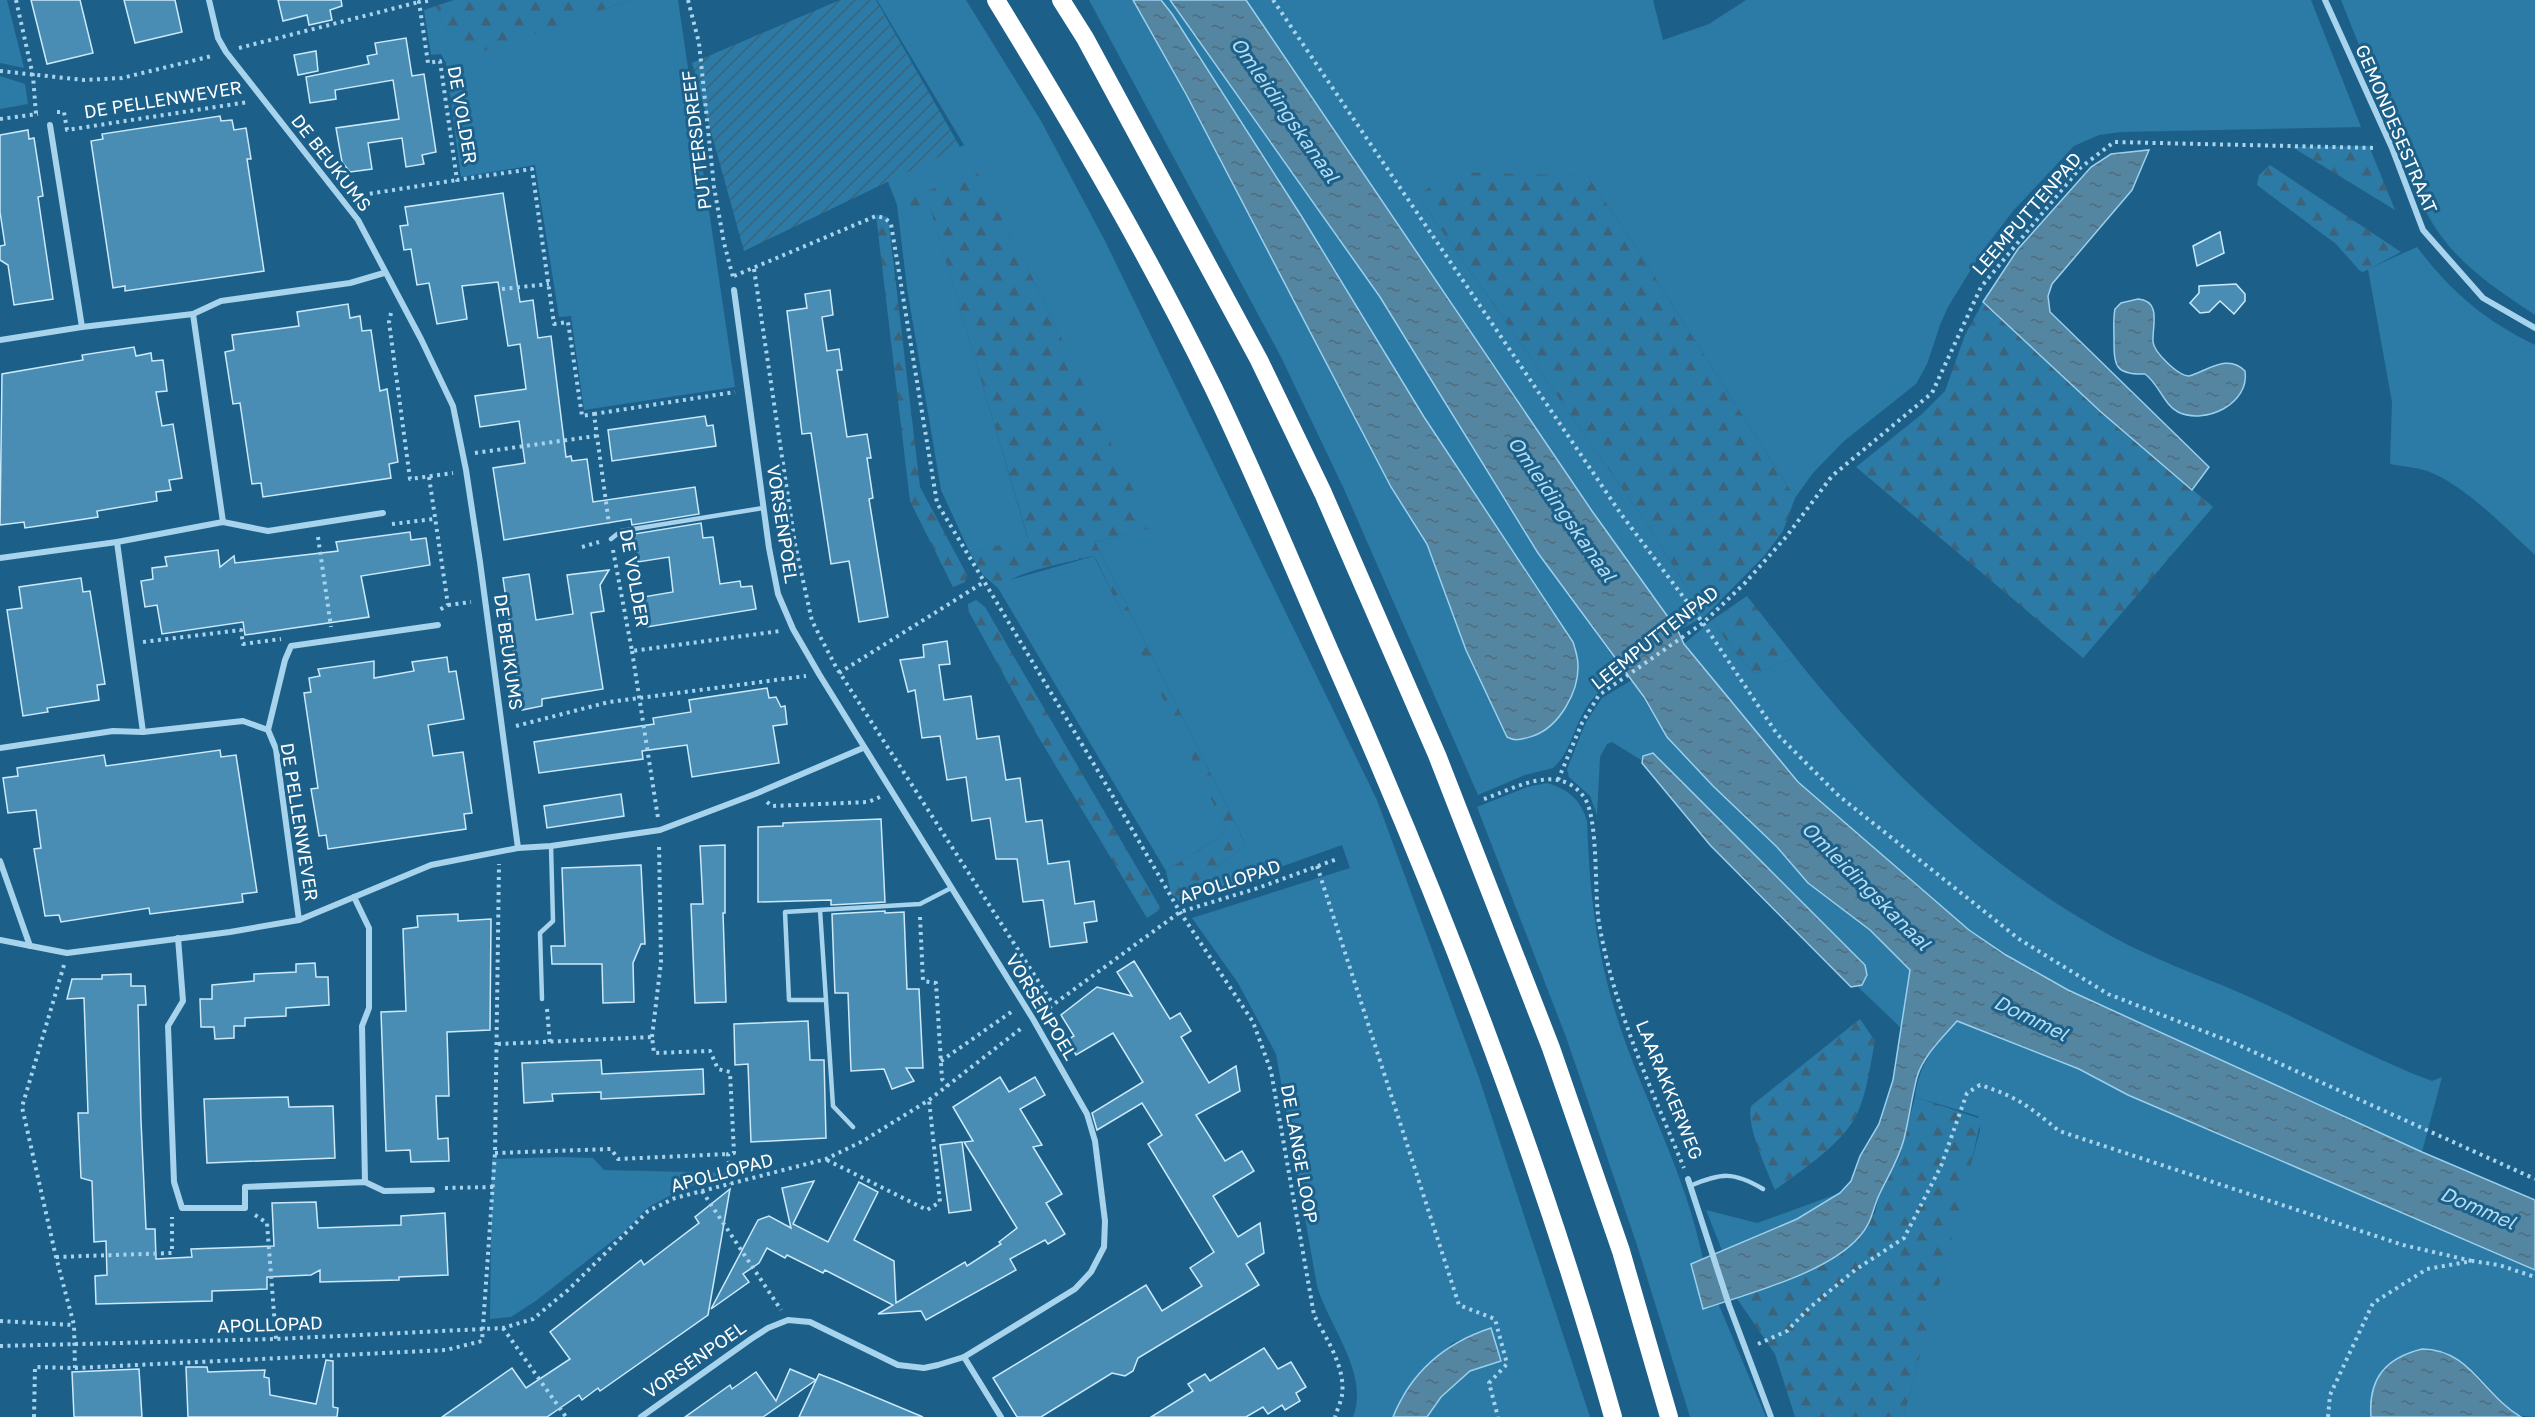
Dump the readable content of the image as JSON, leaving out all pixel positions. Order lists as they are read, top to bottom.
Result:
{
  "streets": {
    "street": [
      "DE PELLENWEVER",
      "GEMONDESESTRAAT",
      "DE BEUKUMS",
      "VORSENPOEL",
      "LAARAKKERWEG"
    ],
    "path": [
      "DE VOLDER",
      "PUTTERSDREEF",
      "LEEMPUTTENPAD",
      "APOLLOPAD",
      "DE LANGE LOOP"
    ]
  },
  "crossings": [
    ["DE PELLENWEVER", "DE BEUKUMS"],
    ["DE VOLDER", "DE BEUKUMS"],
    ["DE VOLDER", "VORSENPOEL"],
    ["GEMONDESESTRAAT", "LEEMPUTTENPAD"],
    ["PUTTERSDREEF", "DE LANGE LOOP"],
    ["LEEMPUTTENPAD", "LAARAKKERWEG"],
    ["VORSENPOEL", "APOLLOPAD"],
    ["APOLLOPAD", "DE LANGE LOOP"]
  ],
  "water": ["Omleidingskanaal", "Dommel"]
}
